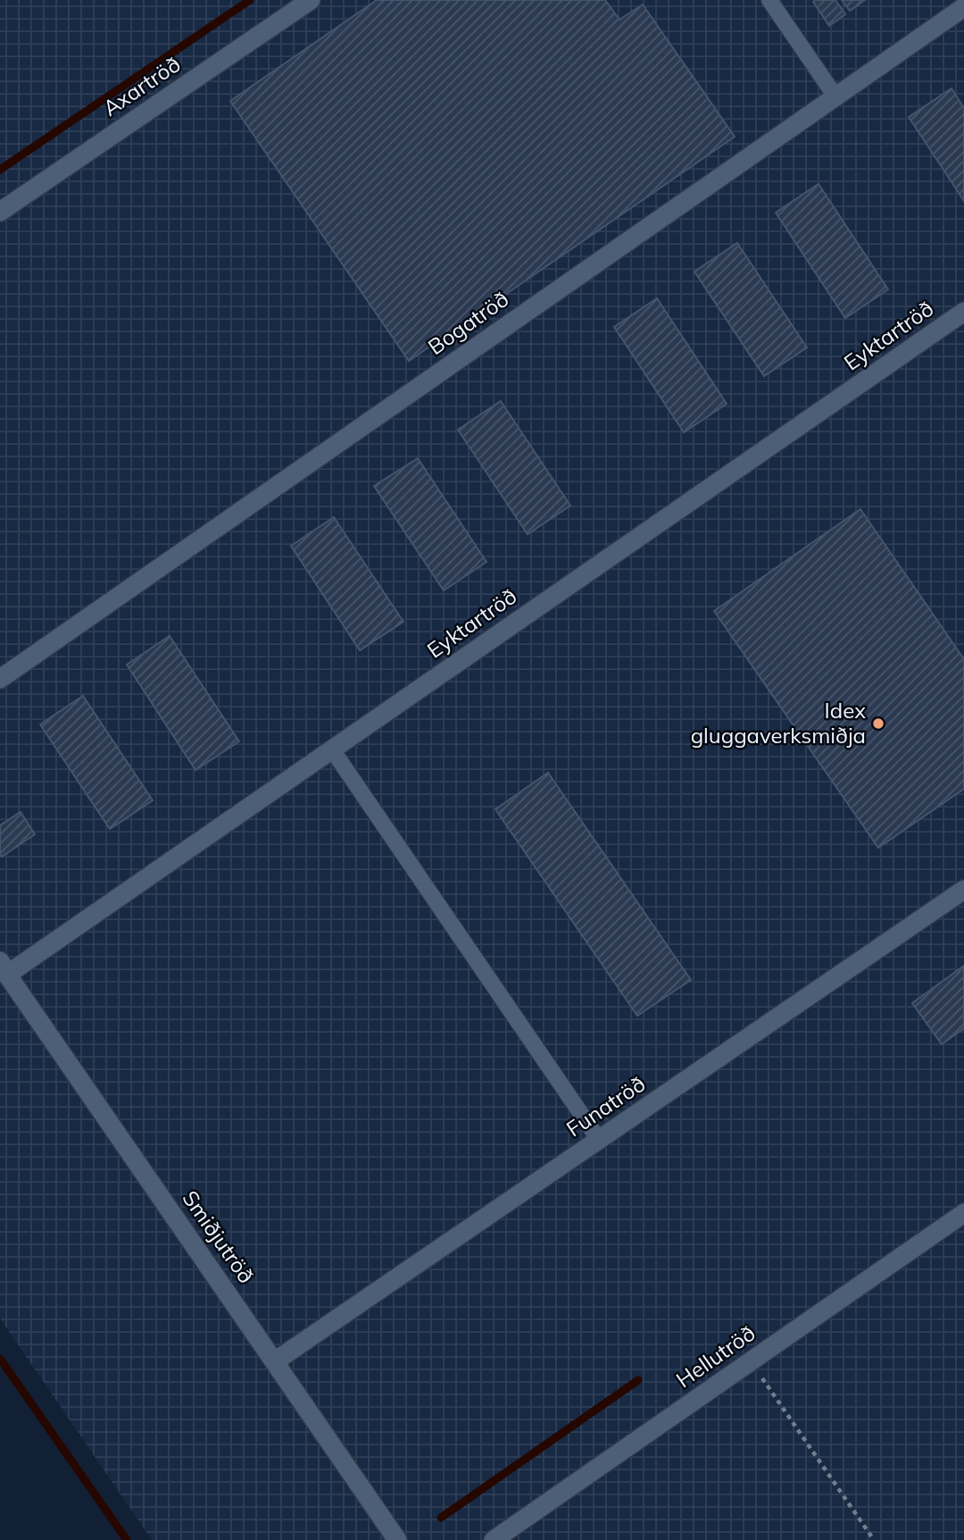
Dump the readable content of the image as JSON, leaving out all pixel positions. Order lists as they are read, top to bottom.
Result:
{
  "streets": {
    "street": [
      "Axartröð",
      "Bogatröð",
      "Eyktartröð",
      "Funatröð",
      "Smiðjutröð",
      "Hellutröð"
    ]
  },
  "crossings": [
    ["Eyktartröð", "Smiðjutröð"],
    ["Funatröð", "Smiðjutröð"]
  ],
  "places": ["Idex gluggaverksmiðja"]
}
